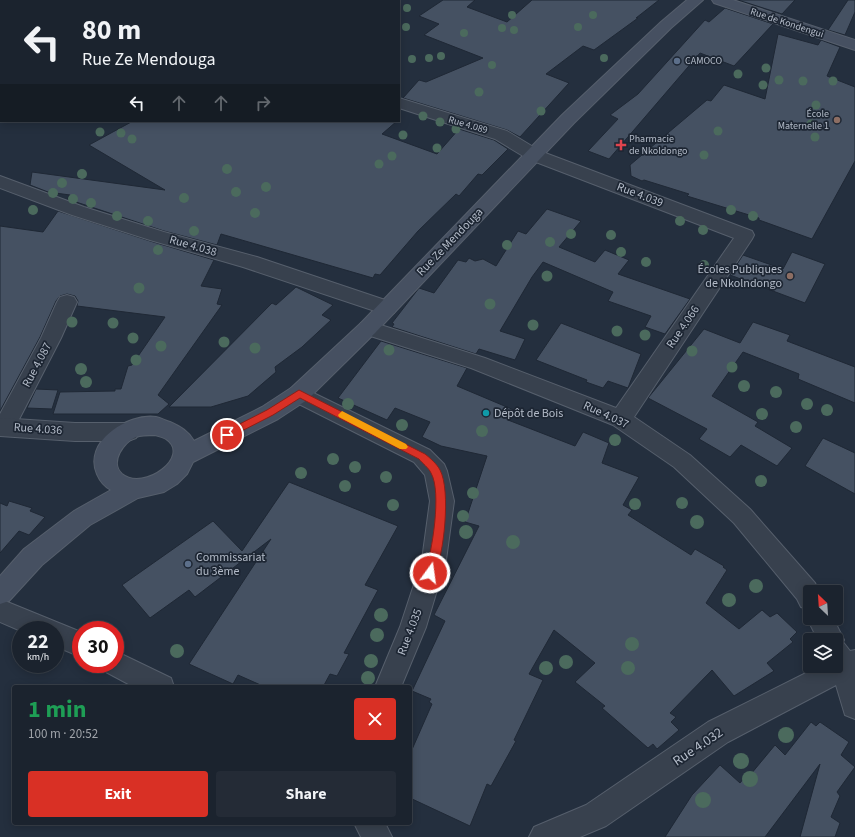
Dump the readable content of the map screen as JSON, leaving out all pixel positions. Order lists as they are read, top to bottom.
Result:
{
  "streets": {
    "main road": ["Rue de Kondengui", "Rue Ze Mendouga"],
    "street": [
      "Rue 4.089",
      "Rue 4.039",
      "Rue 4.038",
      "Rue 4.066",
      "Rue 4.087",
      "Rue 4.037",
      "Rue 4.036",
      "Rue 4.035",
      "Rue 4.032"
    ]
  },
  "crossings": [
    ["Rue 4.089", "Rue 4.039"],
    ["Rue 4.089", "Rue Ze Mendouga"],
    ["Rue 4.039", "Rue Ze Mendouga"],
    ["Rue 4.039", "Rue 4.066"],
    ["Rue Ze Mendouga", "Rue 4.038"],
    ["Rue Ze Mendouga", "Rue 4.037"],
    ["Rue Ze Mendouga", "Rue 4.036"],
    ["Rue Ze Mendouga", "Rue 4.035"],
    ["Rue 4.066", "Rue 4.037"],
    ["Rue 4.087", "Rue 4.036"]
  ],
  "places": {
    "other": [
      "CAMOCO",
      "École Maternelle 1",
      "Écoles Publiques de Nkolndongo",
      "Dépôt de Bois",
      "Commissariat du 3ème"
    ],
    "health": ["Pharmacie de Nkoldongo"]
  },
  "north": "top left",
  "page": {
    "turn": ["80 m", "Rue Ze Mendouga"],
    "speed": "22 km/h",
    "limit": "30",
    "heading": ["1 min", "100 m · 20:52"],
    "buttons": ["Exit", "Share"]
  }
}
